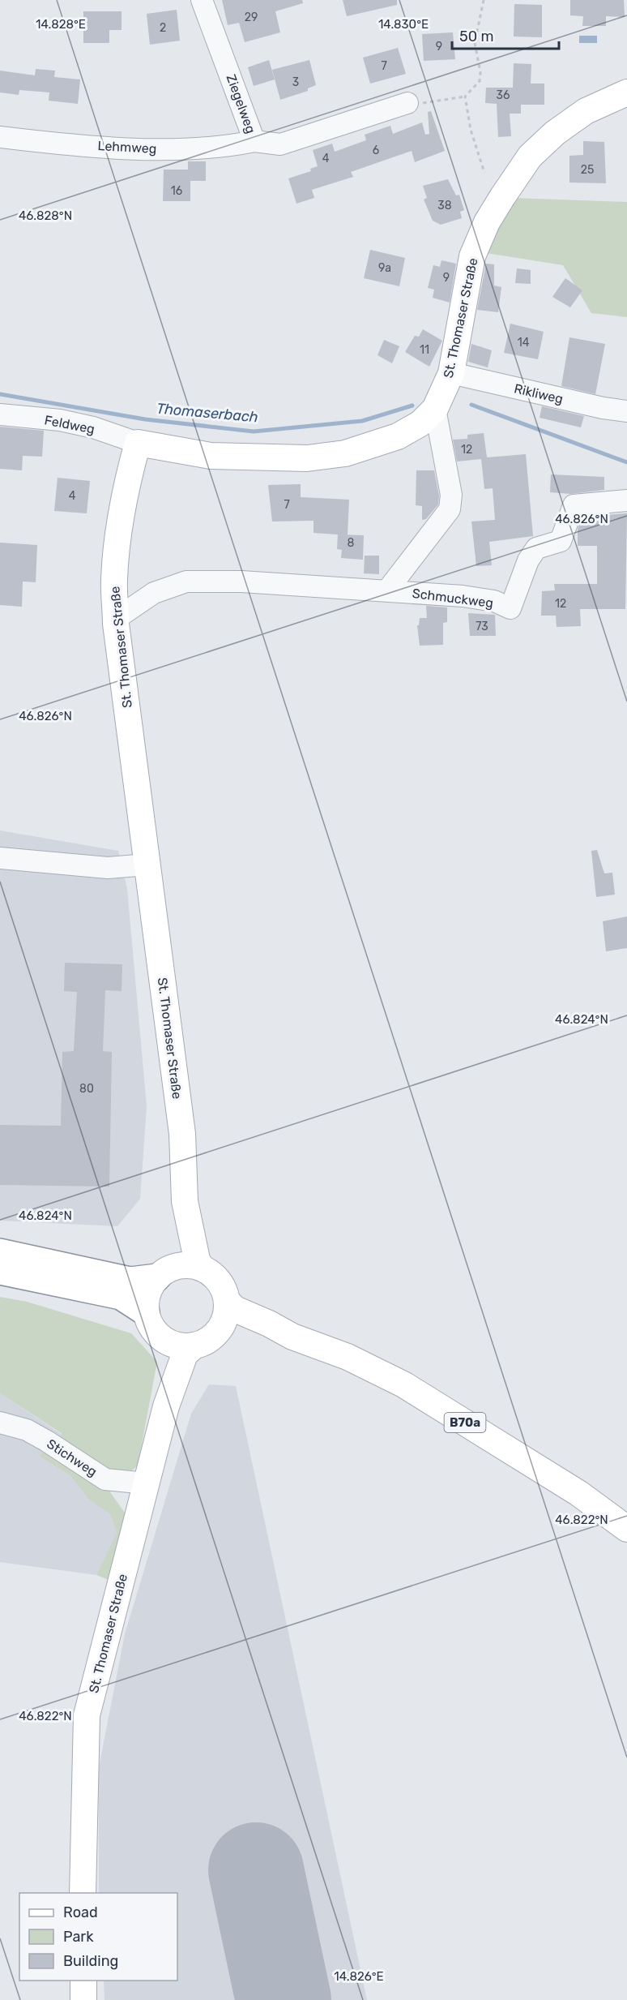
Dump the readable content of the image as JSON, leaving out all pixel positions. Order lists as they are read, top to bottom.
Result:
{
  "streets": {
    "main road": ["St. Thomaser Straße", "B70a"],
    "street": [
      "Ziegelweg",
      "Lehmweg",
      "Rikliweg",
      "Feldweg",
      "Schmuckweg",
      "Stichweg"
    ]
  },
  "crossings": [
    ["Ziegelweg", "Lehmweg"],
    ["St. Thomaser Straße", "Rikliweg"],
    ["St. Thomaser Straße", "Feldweg"],
    ["St. Thomaser Straße", "Schmuckweg"],
    ["St. Thomaser Straße", "Stichweg"]
  ],
  "water": ["Thomaserbach"],
  "house_numbers": [
    "29",
    "2",
    "9",
    "7",
    "3",
    "36",
    "6",
    "4",
    "25",
    "16",
    "38",
    "9a",
    "9",
    "14",
    "11",
    "12",
    "4",
    "7",
    "8",
    "12",
    "73",
    "80"
  ],
  "legend": ["Road", "Park", "Building"],
  "scale_bar": "50 m",
  "coordinates": [
    "14.828°E",
    "14.830°E",
    "46.828°N",
    "46.826°N",
    "46.824°N",
    "46.822°N",
    "14.826°E"
  ]
}
